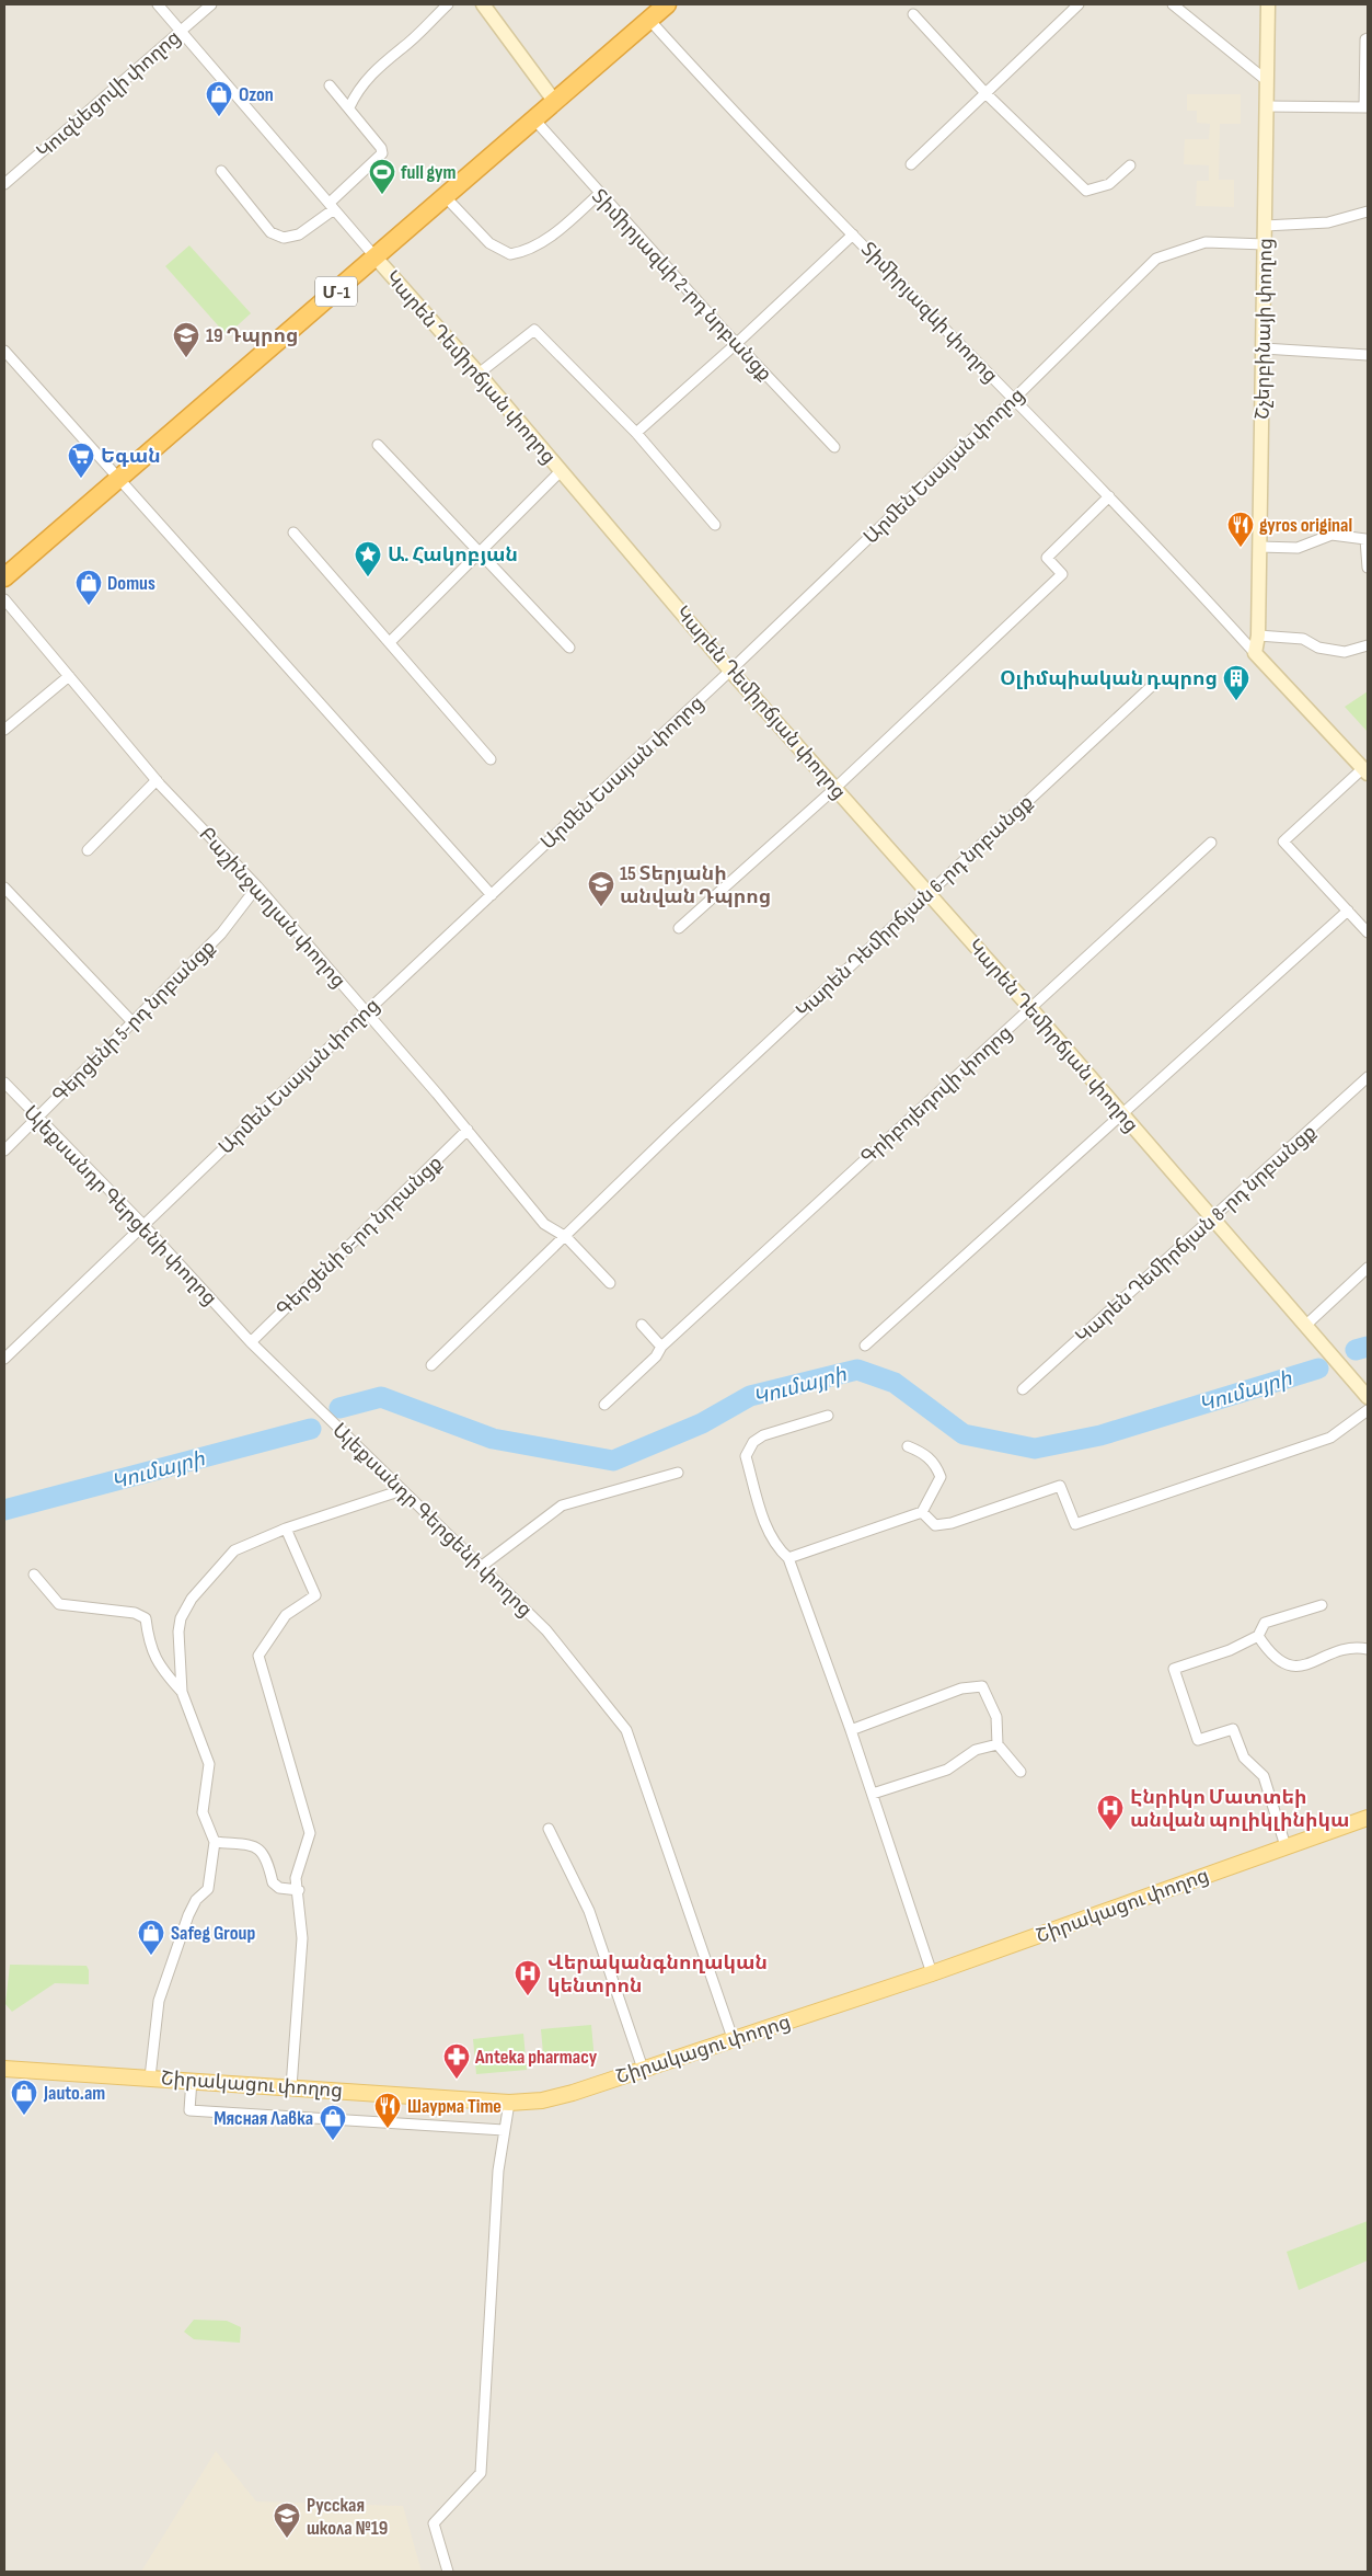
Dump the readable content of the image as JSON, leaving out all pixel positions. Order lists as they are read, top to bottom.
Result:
{
  "streets": {
    "highway": ["Մ-1"],
    "main road": ["Շիրակացու փողոց"],
    "street": [
      "Կուզնեցովի փողոց",
      "Տիմիրյազևի 2-րդ նրբանցք",
      "Տիմիրյազևի փողոց",
      "Շչերբինայի փողոց",
      "Կարեն Դեմիրճյան փողոց",
      "Արմեն Եսայան փողոց",
      "Կարեն Դեմիրճյան 6-րդ նրբանցք",
      "Բաշինջաղյան փողոց",
      "Գերցենի 5-րդ նրբանցք",
      "Գրիբոյեդովի փողոց",
      "Ալեքսանդր Գերցենի փողոց",
      "Կարեն Դեմիրճյան 8-րդ նրբանցք",
      "Գերցենի 6-րդ նրբանցք"
    ]
  },
  "crossings": [
    ["Կուզնեցովի փողոց", "Կարեն Դեմիրճյան փողոց"],
    ["Տիմիրյազևի 2-րդ նրբանցք", "Մ-1"],
    ["Մ-1", "Տիմիրյազևի փողոց"],
    ["Մ-1", "Կարեն Դեմիրճյան փողոց"],
    ["Տիմիրյազևի փողոց", "Շչերբինայի փողոց"],
    ["Տիմիրյազևի փողոց", "Արմեն Եսայան փողոց"],
    ["Շչերբինայի փողոց", "Արմեն Եսայան փողոց"],
    ["Կարեն Դեմիրճյան փողոց", "Արմեն Եսայան փողոց"],
    ["Կարեն Դեմիրճյան փողոց", "Կարեն Դեմիրճյան 6-րդ նրբանցք"],
    ["Կարեն Դեմիրճյան փողոց", "Գրիբոյեդովի փողոց"],
    ["Կարեն Դեմիրճյան փողոց", "Կարեն Դեմիրճյան 8-րդ նրբանցք"],
    ["Արմեն Եսայան փողոց", "Բաշինջաղյան փողոց"],
    ["Արմեն Եսայան փողոց", "Ալեքսանդր Գերցենի փողոց"],
    ["Կարեն Դեմիրճյան 6-րդ նրբանցք", "Բաշինջաղյան փողոց"],
    ["Բաշինջաղյան փողոց", "Գերցենի 5-րդ նրբանցք"],
    ["Բաշինջաղյան փողոց", "Գերցենի 6-րդ նրբանցք"],
    ["Գերցենի 5-րդ նրբանցք", "Ալեքսանդր Գերցենի փողոց"],
    ["Ալեքսանդր Գերցենի փողոց", "Գերցենի 6-րդ նրբանցք"],
    ["Ալեքսանդր Գերցենի փողոց", "Շիրակացու փողոց"]
  ],
  "water": ["Կումայրի"],
  "places": {
    "shop": [
      "Ozon",
      "Domus",
      "Safeg Group",
      "Jauto.am",
      "Мясная Лавка"
    ],
    "sports": ["full gym"],
    "school or university": ["19 Դպրոց", "15 Տերյանի անվան Դպրոց", "Русская школа №19"],
    "supermarket": ["Եգան"],
    "restaurant": ["gyros original", "Шаурма Time"],
    "place": ["Ա. Հակոբյան"],
    "building": ["Օլիմպիական դպրոց"],
    "hospital": ["Էնրիկո Մատտեի անվան պոլիկլինիկա", "Վերականգնողական կենտրոն"],
    "pharmacy": ["Anteka pharmacy"]
  }
}
